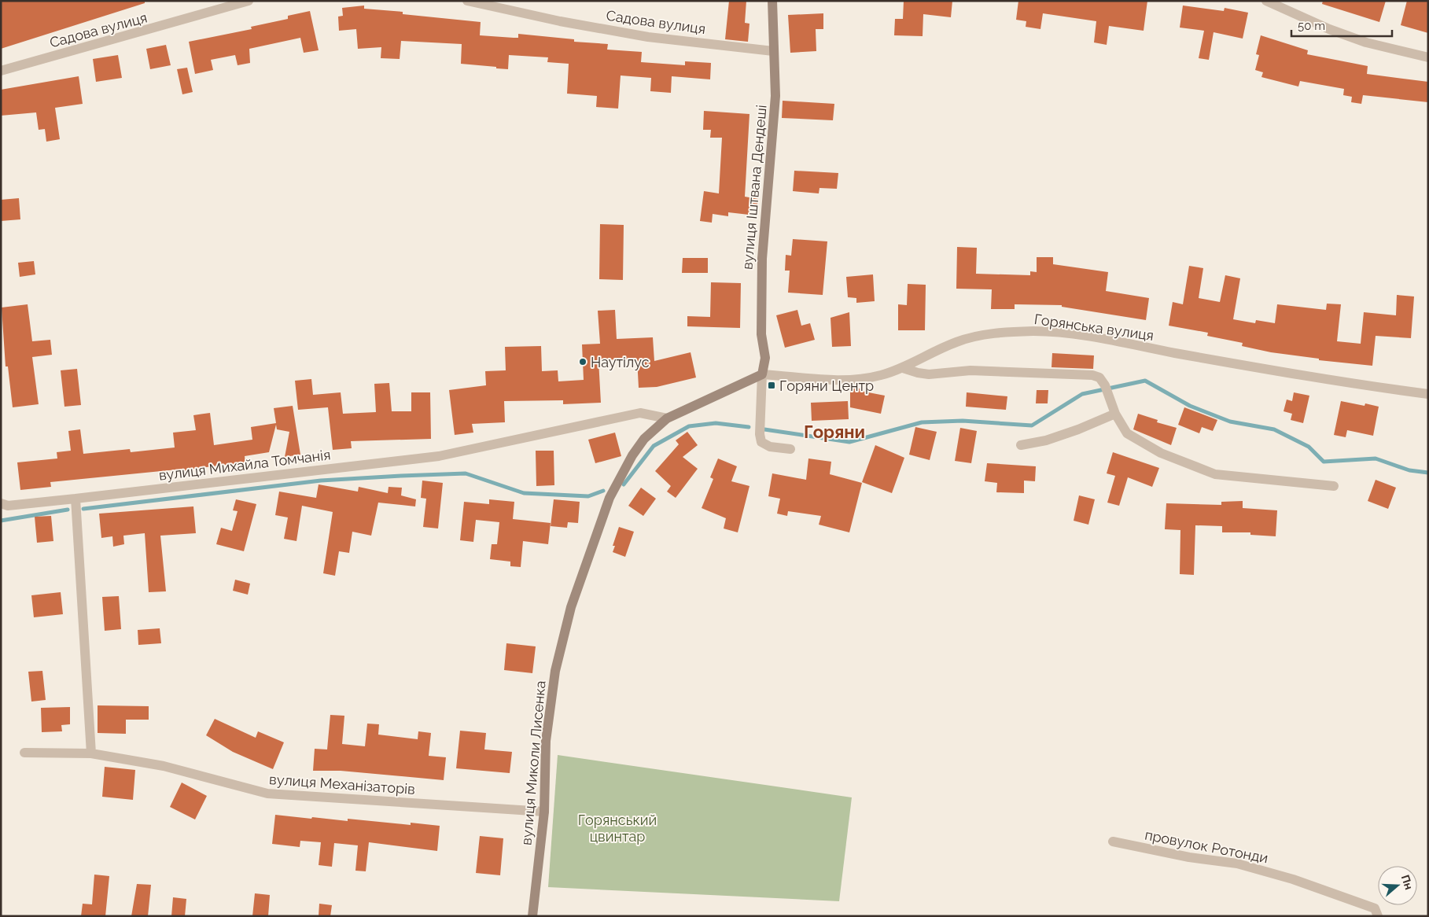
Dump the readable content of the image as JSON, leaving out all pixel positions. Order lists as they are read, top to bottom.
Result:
{
  "streets": {
    "street": [
      "Садова вулиця",
      "вулиця Іштвана Дендеші",
      "Горянська вулиця",
      "вулиця Михайла Томчанія",
      "вулиця Миколи Лисенка",
      "вулиця Механізаторів",
      "провулок Ротонди"
    ]
  },
  "crossings": [
    ["Садова вулиця", "вулиця Іштвана Дендеші"],
    ["вулиця Іштвана Дендеші", "Горянська вулиця"],
    ["вулиця Іштвана Дендеші", "вулиця Миколи Лисенка"],
    ["Горянська вулиця", "вулиця Миколи Лисенка"],
    ["вулиця Михайла Томчанія", "вулиця Миколи Лисенка"],
    ["вулиця Миколи Лисенка", "вулиця Механізаторів"]
  ],
  "districts": ["Горяни"],
  "parks": ["Горянський цвинтар"],
  "places": {
    "other": ["Наутілус"],
    "transit": ["Горяни Центр"]
  },
  "scale_bar": "50 m",
  "north": "right"
}
